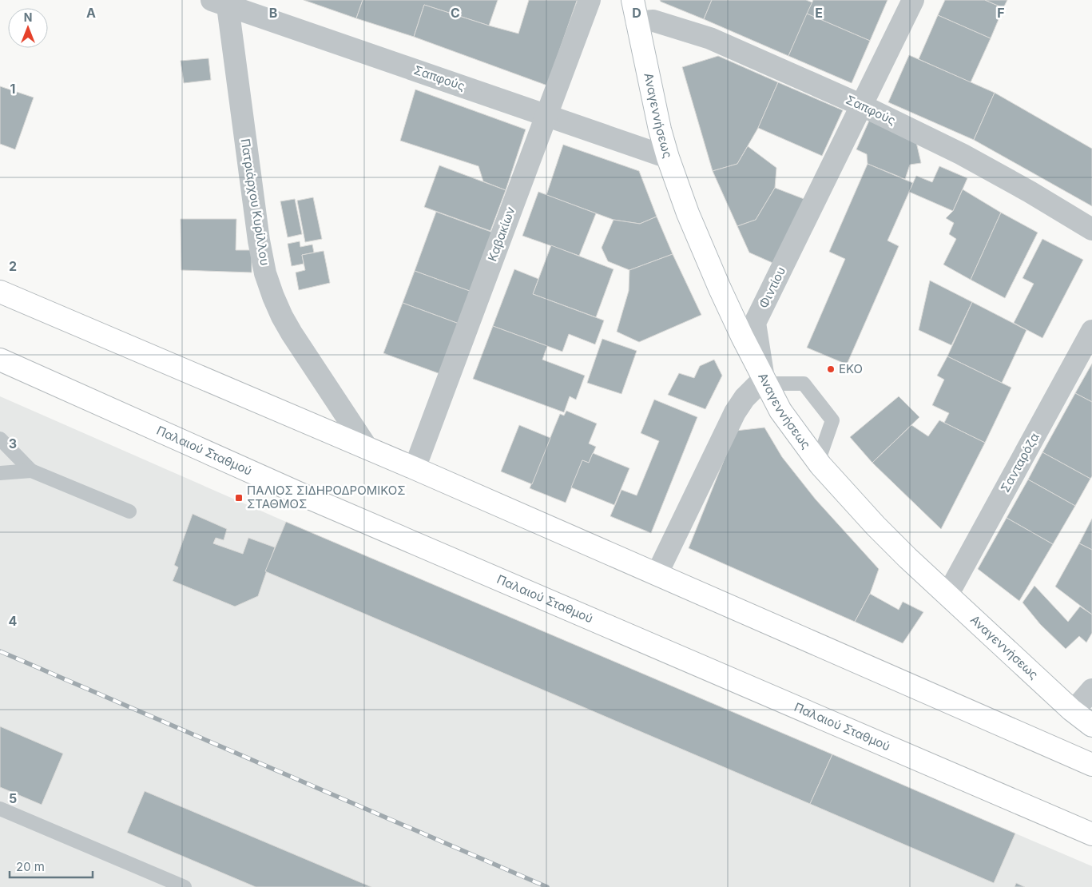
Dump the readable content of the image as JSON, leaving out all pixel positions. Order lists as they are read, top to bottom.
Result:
{
  "streets": {
    "main road": ["Αναγεννήσεως", "Παλαιού Σταθμού"],
    "street": [
      "Σαπφούς",
      "Πατριάρχου Κυρίλλου",
      "Καβακίων",
      "Φιντίου",
      "Σανταρόζα"
    ]
  },
  "crossings": [
    ["Σαπφούς", "Αναγεννήσεως"],
    ["Σαπφούς", "Πατριάρχου Κυρίλλου"],
    ["Σαπφούς", "Καβακίων"],
    ["Σαπφούς", "Φιντίου"],
    ["Αναγεννήσεως", "Φιντίου"],
    ["Αναγεννήσεως", "Σανταρόζα"]
  ],
  "places": {
    "other": ["EKO"],
    "transit": ["ΠΑΛΙΟΣ ΣΙΔΗΡΟΔΡΟΜΙΚΟΣ ΣΤΑΘΜΟΣ"]
  },
  "scale_bar": "20 m",
  "north": "top",
  "grid": {
    "columns": [
      "A",
      "B",
      "C",
      "D",
      "E",
      "F"
    ],
    "rows": [
      "1",
      "2",
      "3",
      "4",
      "5"
    ]
  }
}
